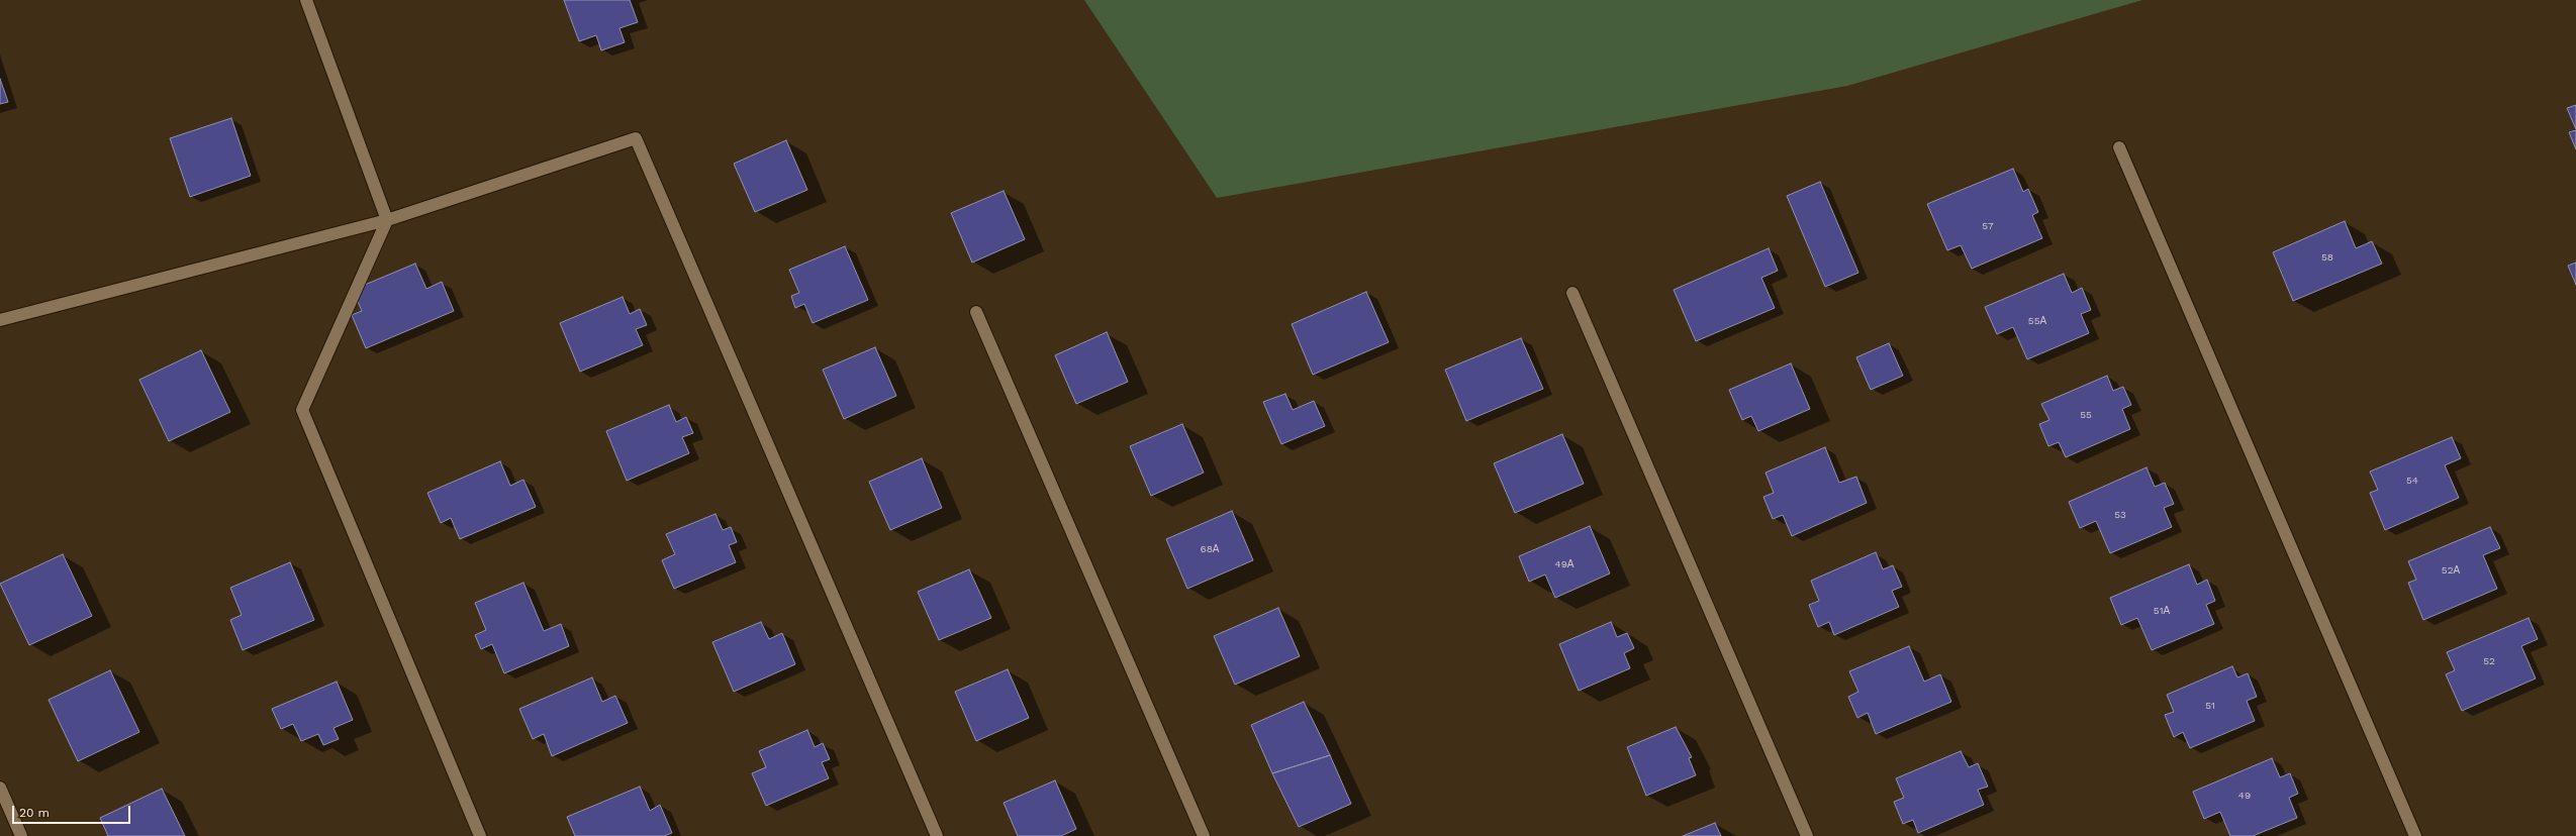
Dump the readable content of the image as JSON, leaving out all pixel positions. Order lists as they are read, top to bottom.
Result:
{
  "house_numbers": [
    "57",
    "58",
    "55А",
    "55",
    "54",
    "53",
    "68А",
    "49А",
    "52А",
    "51А",
    "52",
    "51",
    "49"
  ],
  "scale_bar": "20 m"
}
